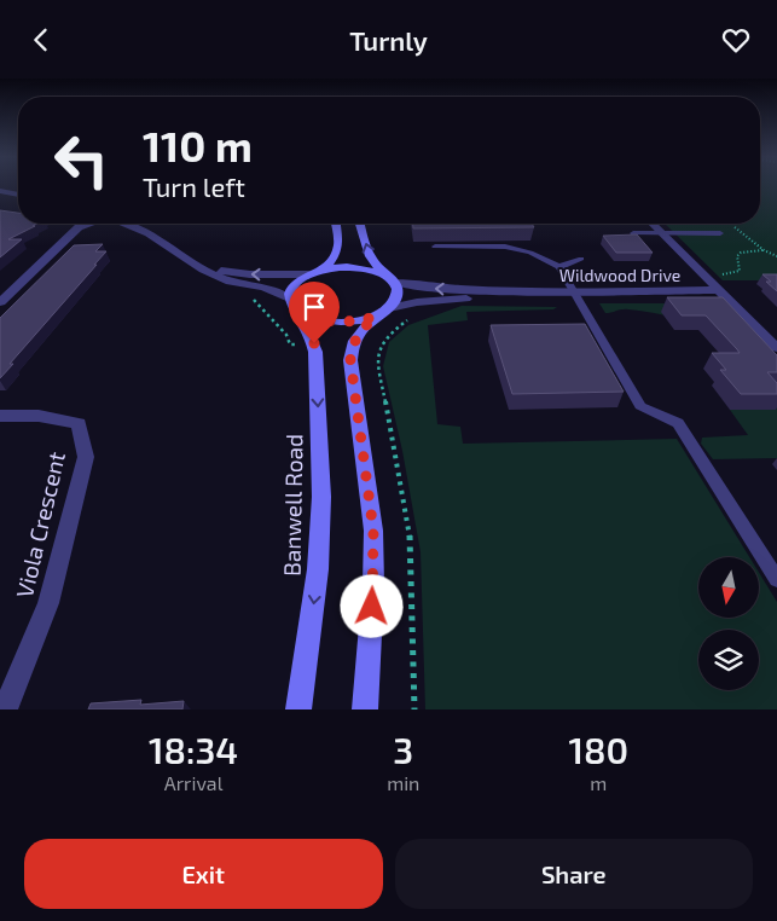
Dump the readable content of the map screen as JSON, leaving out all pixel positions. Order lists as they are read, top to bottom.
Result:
{
  "streets": {
    "main road": ["Banwell Road"],
    "street": ["Wildwood Drive", "Viola Crescent"]
  },
  "north": "bottom",
  "page": {
    "header": "Turnly",
    "turn": ["110 m", "Turn left"],
    "eta": [
      "18:34",
      "Arrival",
      "3",
      "min",
      "180",
      "m"
    ],
    "buttons": ["Exit", "Share"]
  }
}
